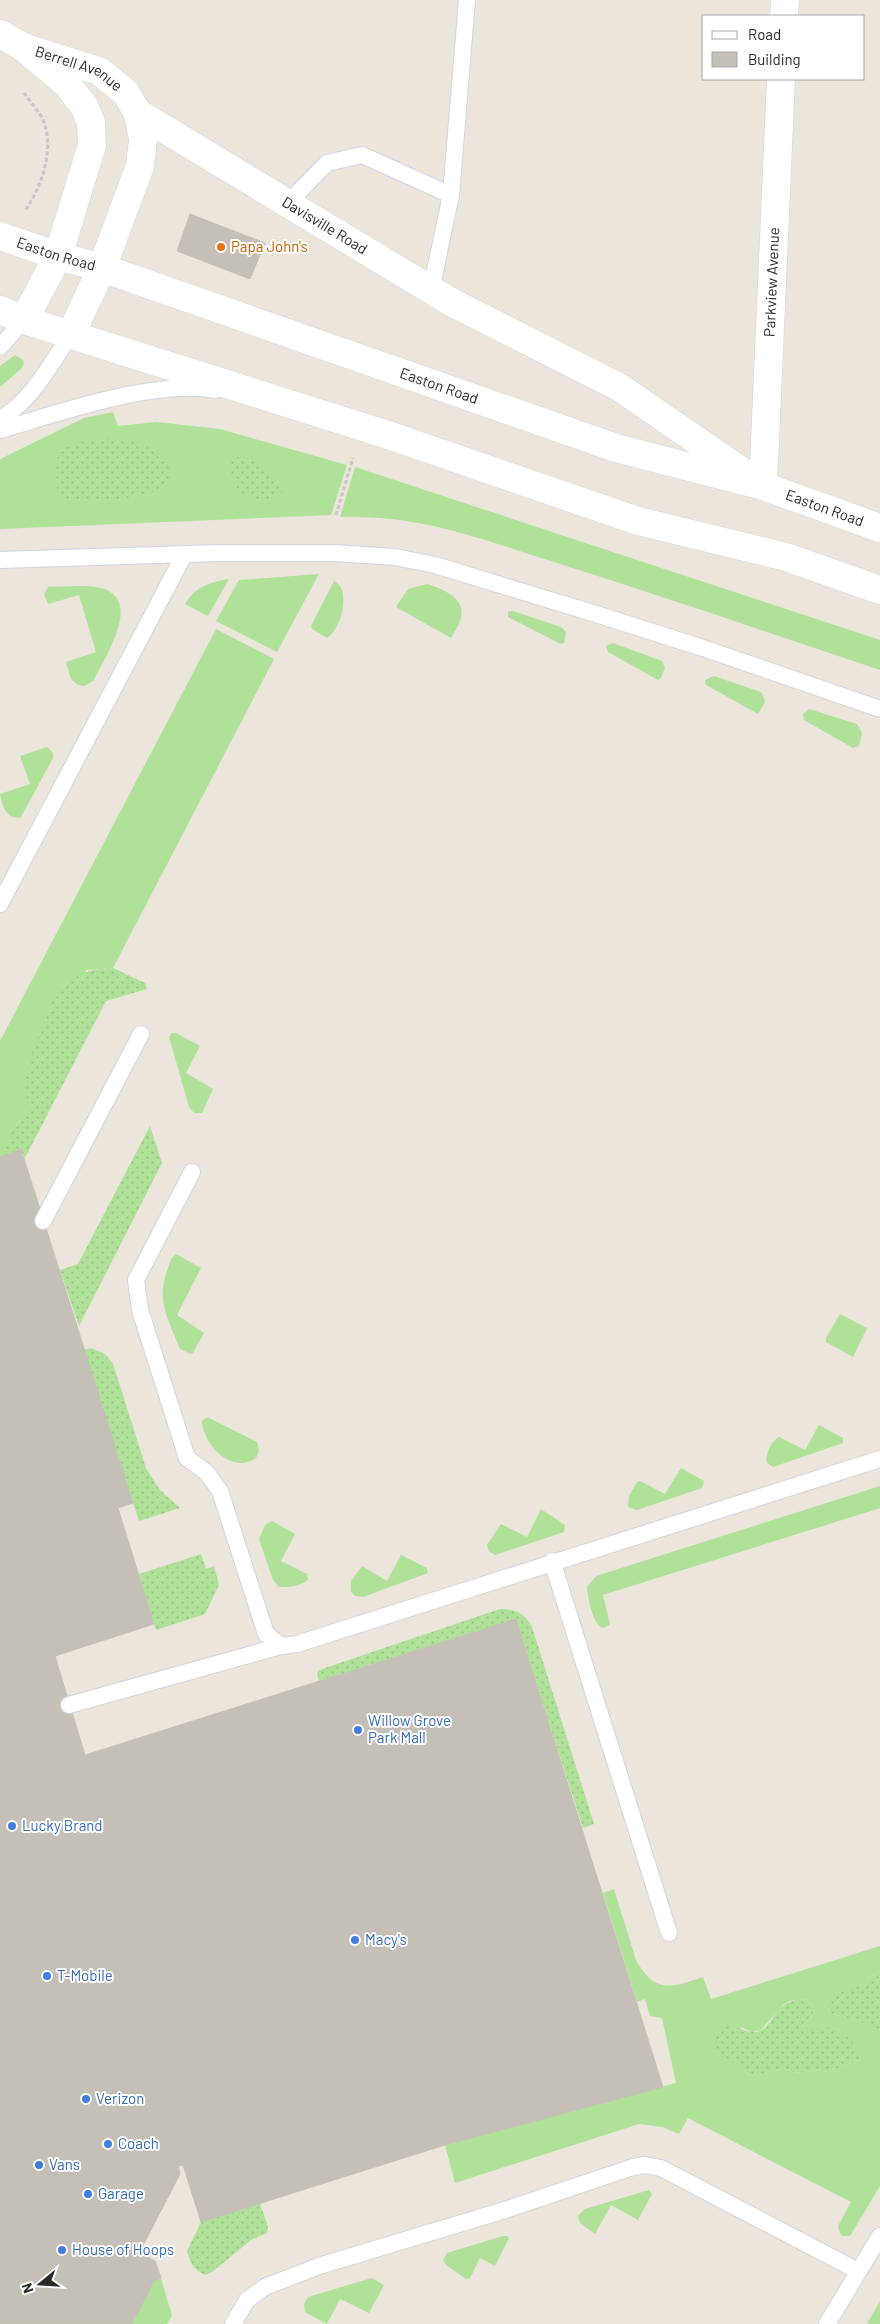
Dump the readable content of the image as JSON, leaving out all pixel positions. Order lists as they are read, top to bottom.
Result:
{
  "streets": {
    "street": [
      "Berrell Avenue",
      "Davisville Road",
      "Easton Road",
      "Parkview Avenue"
    ]
  },
  "crossings": [
    ["Berrell Avenue", "Davisville Road"],
    ["Berrell Avenue", "Easton Road"],
    ["Davisville Road", "Easton Road"],
    ["Davisville Road", "Parkview Avenue"],
    ["Easton Road", "Parkview Avenue"]
  ],
  "places": [
    "Papa John's",
    "Willow Grove Park Mall",
    "Lucky Brand",
    "Macy's",
    "T-Mobile",
    "Verizon",
    "Coach",
    "Vans",
    "Garage",
    "House of Hoops"
  ],
  "legend": ["Road", "Building"],
  "north": "left"
}
